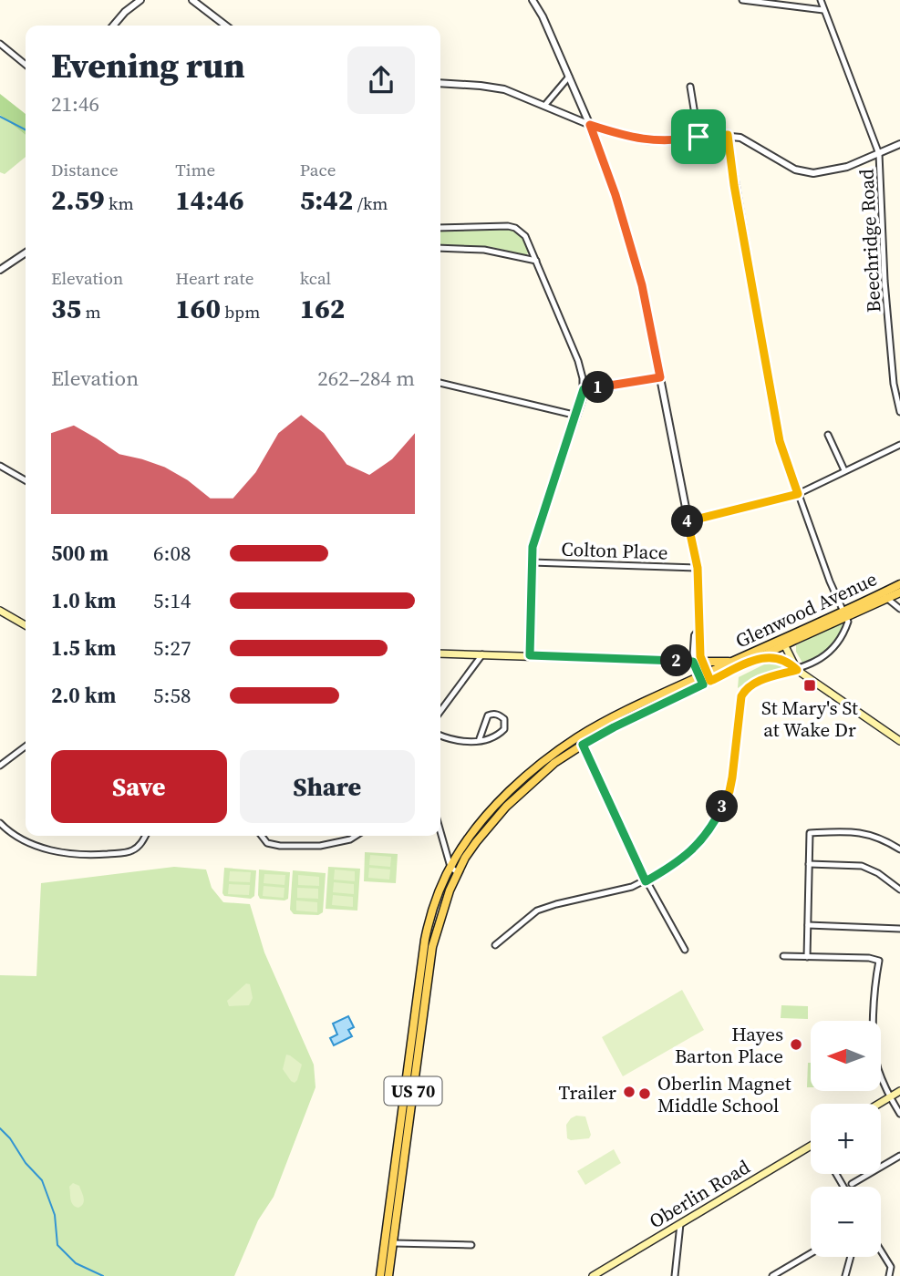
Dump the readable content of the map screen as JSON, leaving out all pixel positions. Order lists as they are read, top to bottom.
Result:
{
  "streets": {
    "main road": ["Glenwood Avenue", "US 70", "Oberlin Road"],
    "street": ["Beechridge Road", "Colton Place"]
  },
  "places": {
    "transit": ["St Mary's St at Wake Dr"],
    "other": ["Hayes Barton Place", "Trailer", "Oberlin Magnet Middle School"]
  },
  "north": "left",
  "page": {
    "heading": ["Evening run", "21:46"],
    "stats": [
      ["Distance", "2.59 km"],
      ["Time", "14:46"],
      ["Pace", "5:42 /km"],
      ["Elevation", "35 m"],
      ["Heart rate", "160 bpm"],
      ["kcal", "162"]
    ],
    "chart": ["Elevation", "262–284 m"],
    "pins": [
      "1",
      "4",
      "2",
      "3"
    ],
    "list": [
      {
        "name": "500 m",
        "note": "6:08"
      },
      {
        "name": "1.0 km",
        "note": "5:14"
      },
      {
        "name": "1.5 km",
        "note": "5:27"
      },
      {
        "name": "2.0 km",
        "note": "5:58"
      }
    ],
    "buttons": ["Save", "Share"],
    "map_buttons": ["+", "−"]
  }
}
